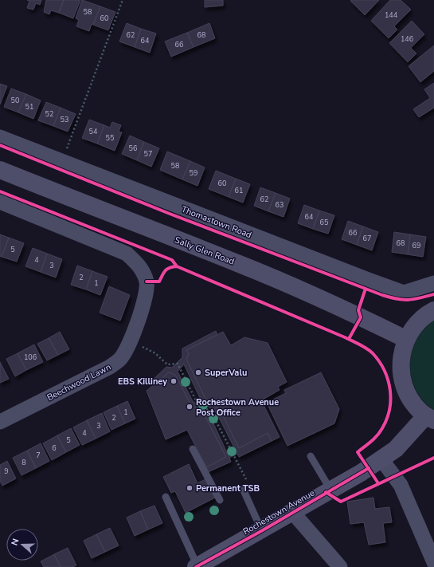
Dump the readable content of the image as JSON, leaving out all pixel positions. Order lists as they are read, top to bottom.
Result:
{
  "streets": {
    "main road": ["Sally Glen Road", "Rochestown Avenue"],
    "street": ["Thomastown Road", "Beechwood Lawn"]
  },
  "places": [
    "SuperValu",
    "EBS Killiney",
    "Rochestown Avenue Post Office",
    "Permanent TSB"
  ],
  "house_numbers": [
    "58",
    "144",
    "60",
    "62",
    "68",
    "146",
    "64",
    "66",
    "50",
    "51",
    "52",
    "53",
    "54",
    "55",
    "56",
    "57",
    "58",
    "59",
    "60",
    "61",
    "62",
    "63",
    "64",
    "65",
    "66",
    "67",
    "68",
    "69",
    "5",
    "4",
    "3",
    "2",
    "1",
    "106",
    "1",
    "2",
    "3",
    "4",
    "5",
    "6",
    "7",
    "8",
    "9"
  ],
  "north": "left"
}
